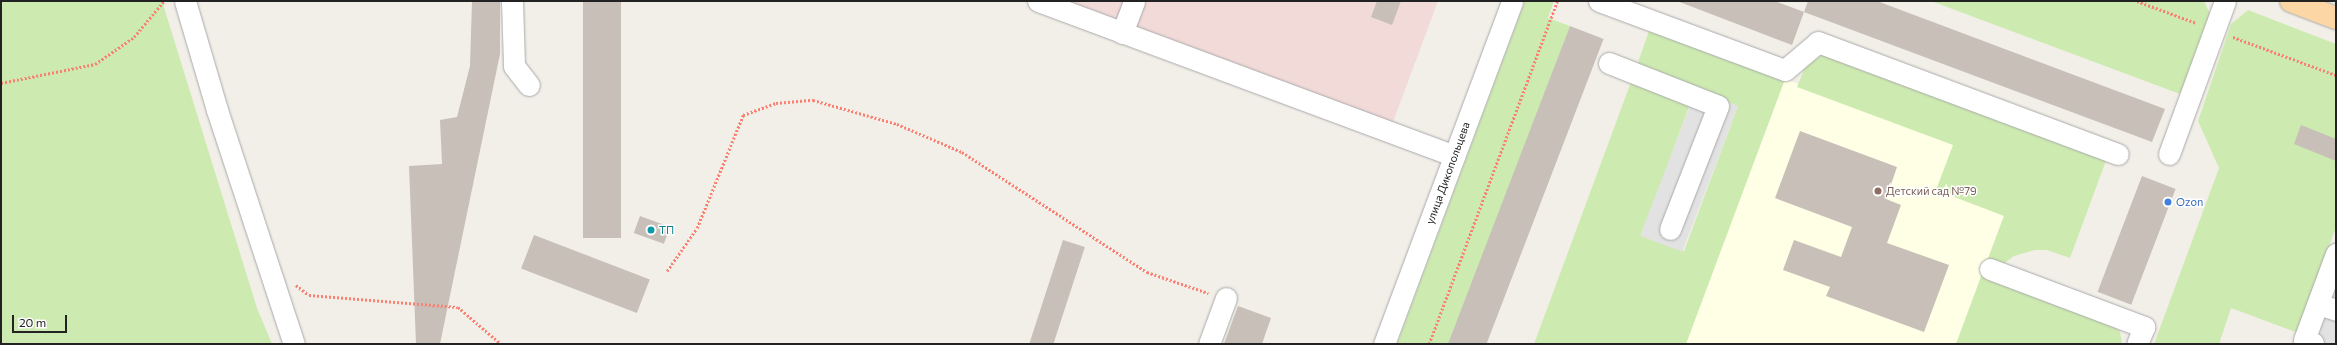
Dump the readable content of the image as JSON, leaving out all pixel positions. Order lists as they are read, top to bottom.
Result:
{
  "streets": {
    "street": ["улица Дикопольцева"]
  },
  "places": ["Детский сад №79", "Ozon", "ТП"],
  "scale_bar": "20 m"
}
